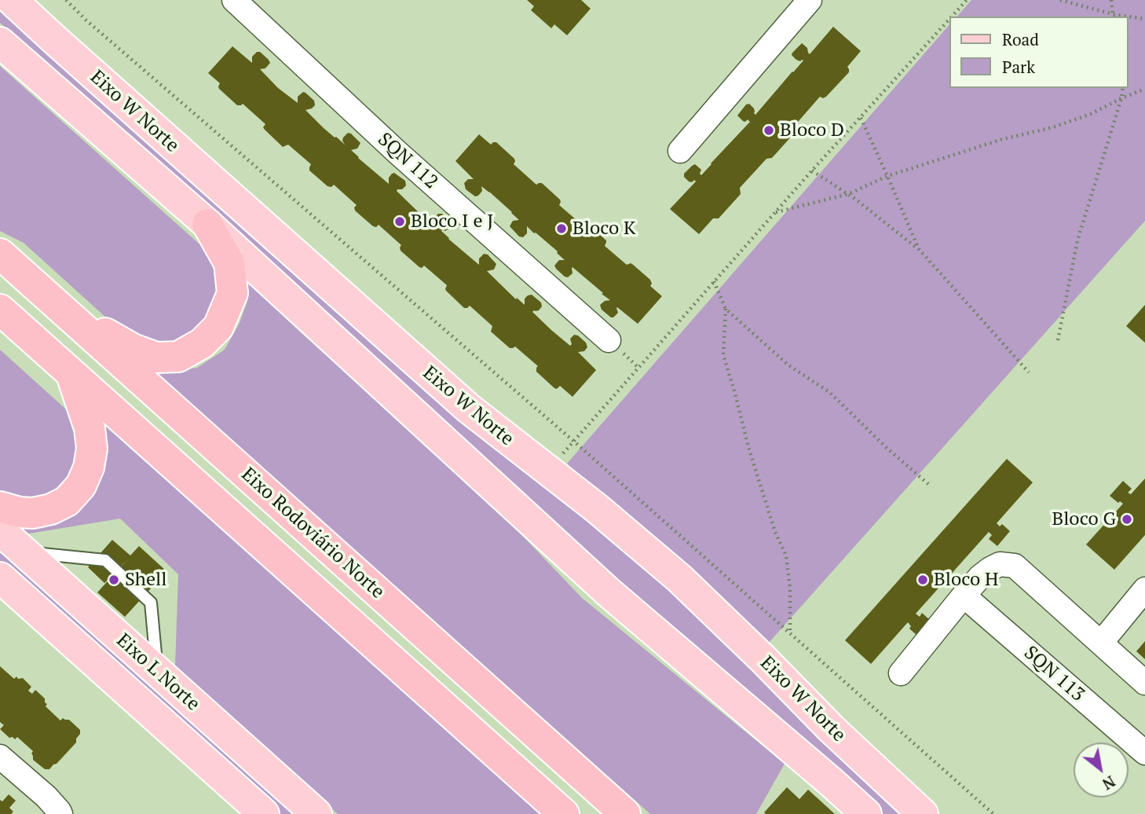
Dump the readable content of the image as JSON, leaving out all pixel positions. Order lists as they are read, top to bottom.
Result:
{
  "streets": {
    "highway": ["Eixo Rodoviário Norte"],
    "main road": ["Eixo W Norte", "Eixo L Norte"],
    "street": ["SQN 112", "SQN 113"]
  },
  "places": [
    "Bloco D",
    "Bloco I e J",
    "Bloco K",
    "Bloco G",
    "Shell",
    "Bloco H"
  ],
  "legend": ["Road", "Park"],
  "north": "bottom right"
}
